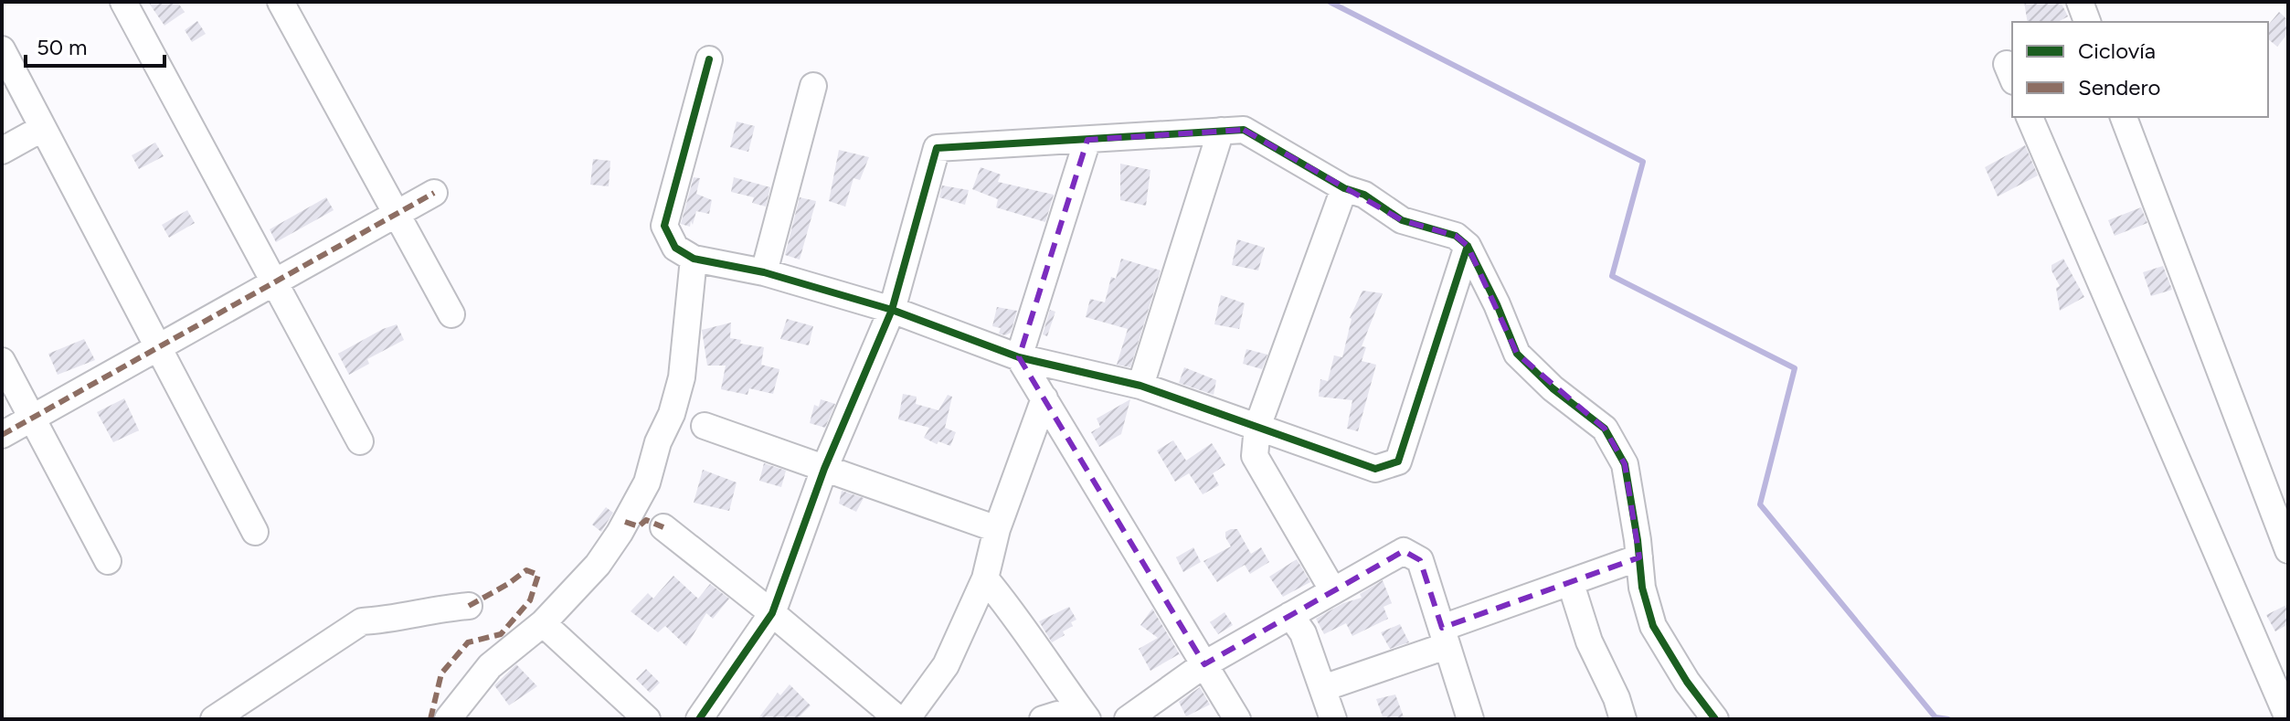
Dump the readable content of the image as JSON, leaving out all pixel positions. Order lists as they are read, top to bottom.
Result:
{
  "legend": ["Ciclovía", "Sendero"],
  "scale_bar": "50 m"
}
